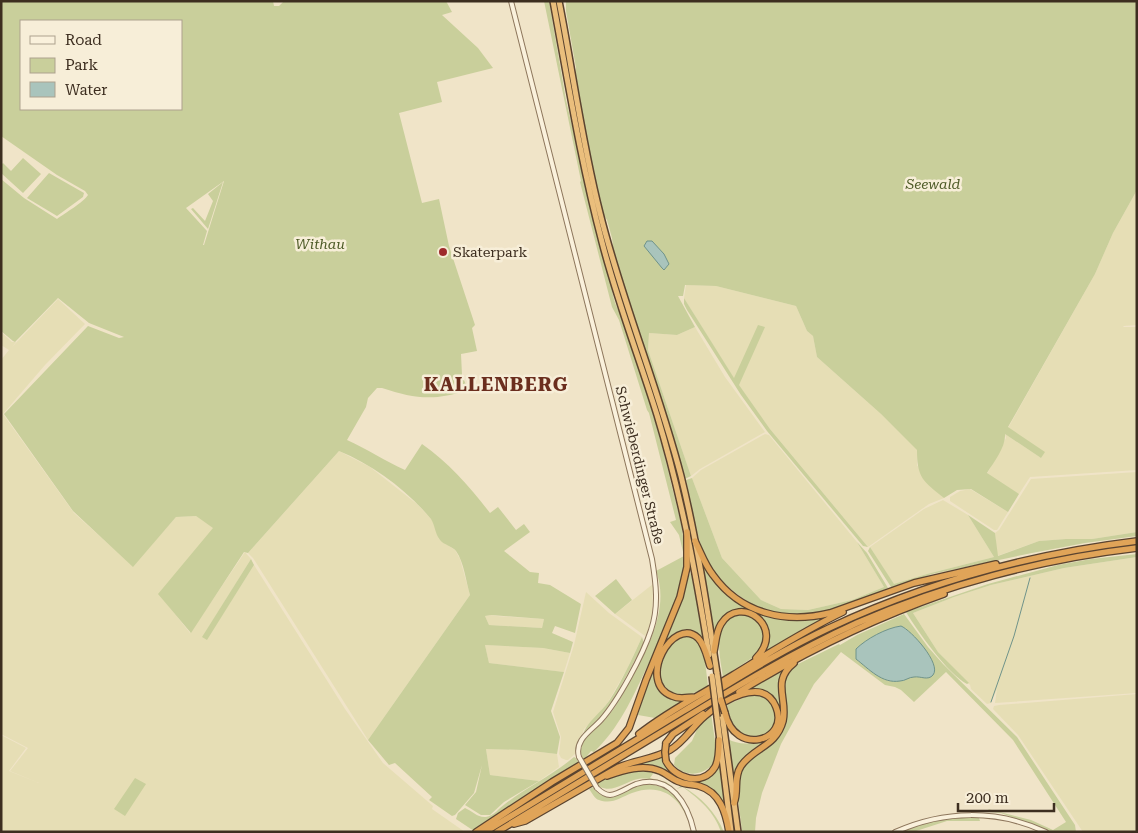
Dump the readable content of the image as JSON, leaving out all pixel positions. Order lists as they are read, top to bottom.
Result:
{
  "streets": {
    "street": ["Schwieberdinger Straße"]
  },
  "districts": ["KALLENBERG"],
  "parks": ["Seewald", "Withau"],
  "places": ["Skaterpark"],
  "legend": ["Road", "Park", "Water"],
  "scale_bar": "200 m"
}
